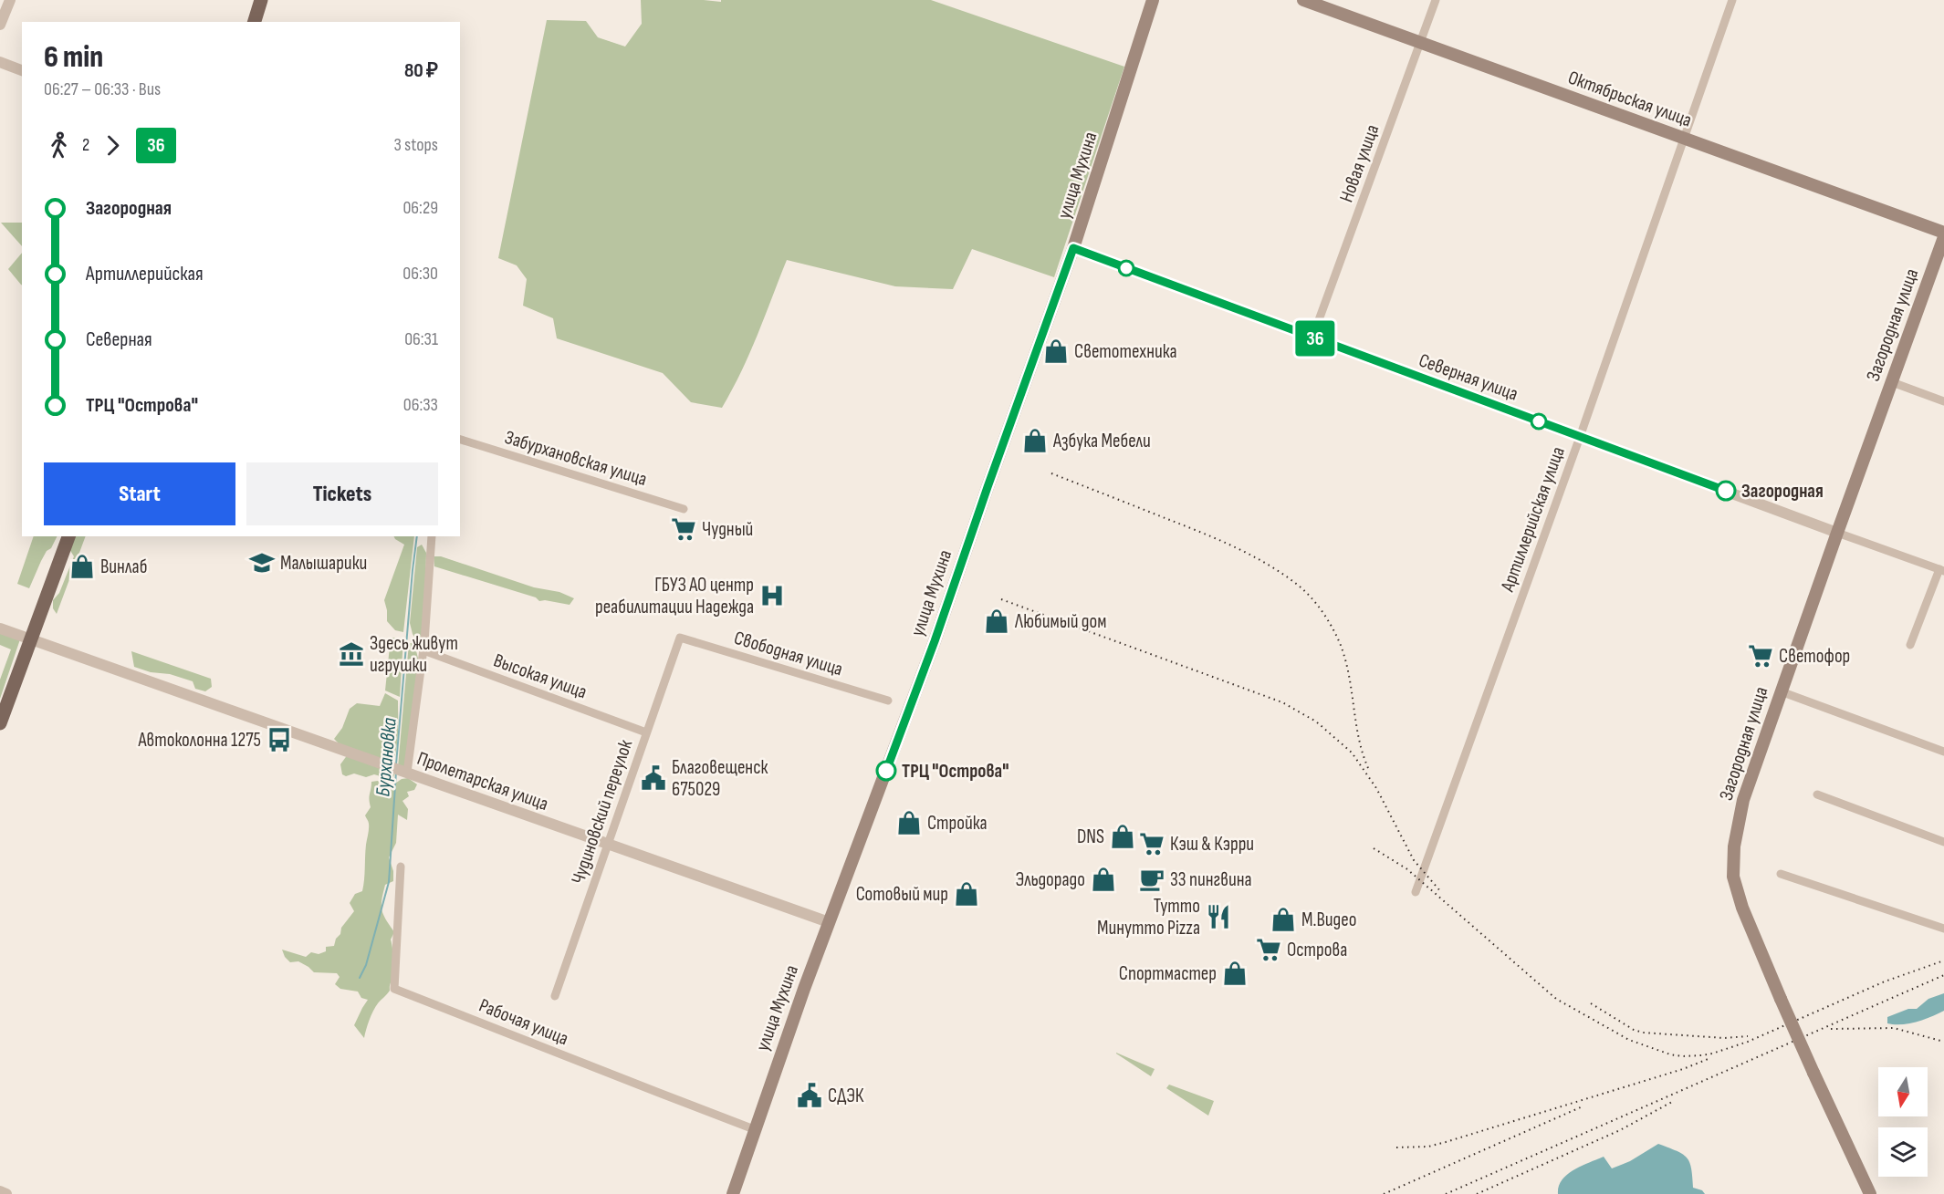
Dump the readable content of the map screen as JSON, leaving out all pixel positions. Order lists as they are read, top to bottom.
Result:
{
  "streets": {
    "main road": ["Октябрьская улица", "улица Мухина", "Загородная улица"],
    "street": [
      "Новая улица",
      "Северная улица",
      "Забурхановская улица",
      "Артиллерийская улица",
      "Свободная улица",
      "Высокая улица",
      "Пролетарская улица",
      "Чудиновский переулок",
      "Рабочая улица"
    ]
  },
  "crossings": [
    ["Октябрьская улица", "Новая улица"],
    ["Октябрьская улица", "Артиллерийская улица"],
    ["Новая улица", "Северная улица"],
    ["улица Мухина", "Северная улица"],
    ["улица Мухина", "Пролетарская улица"],
    ["улица Мухина", "Рабочая улица"],
    ["Загородная улица", "Северная улица"],
    ["Северная улица", "Артиллерийская улица"],
    ["Свободная улица", "Чудиновский переулок"],
    ["Высокая улица", "Чудиновский переулок"],
    ["Пролетарская улица", "Чудиновский переулок"]
  ],
  "water": ["Бурхановка"],
  "places": {
    "shop": [
      "Светотехника",
      "Азбука Мебели",
      "Винлаб",
      "Любимый дом",
      "Стройка",
      "DNS",
      "Эльдорадо",
      "Сотовый мир",
      "М.Видео",
      "Спортмастер"
    ],
    "other": ["Загородная", "ТРЦ \"Острова\""],
    "supermarket": [
      "Чудный",
      "Светофор",
      "Кэш & Кэрри",
      "Острова"
    ],
    "school or university": ["Малышарики"],
    "hospital": ["ГБУЗ АО центр реабилитации Надежда"],
    "museum": ["Здесь живут игрушки"],
    "bus stop": ["Автоколонна 1275"],
    "public building": ["Благовещенск 675029", "СДЭК"],
    "cafe": ["33 пингвина"],
    "restaurant": ["Тутто Минутто Pizza"]
  },
  "lines": ["bus line 36"],
  "north": "bottom",
  "page": {
    "on_map": "36",
    "heading": ["6 min", "06:27 – 06:33 · Bus", "80 ₽"],
    "legs": ["2", "36", "3 stops"],
    "list": [
      {
        "name": "Загородная",
        "value": "06:29"
      },
      {
        "name": "Артиллерийская",
        "value": "06:30"
      },
      {
        "name": "Северная",
        "value": "06:31"
      },
      {
        "name": "ТРЦ \"Острова\"",
        "value": "06:33"
      }
    ],
    "buttons": ["Start", "Tickets"]
  }
}
